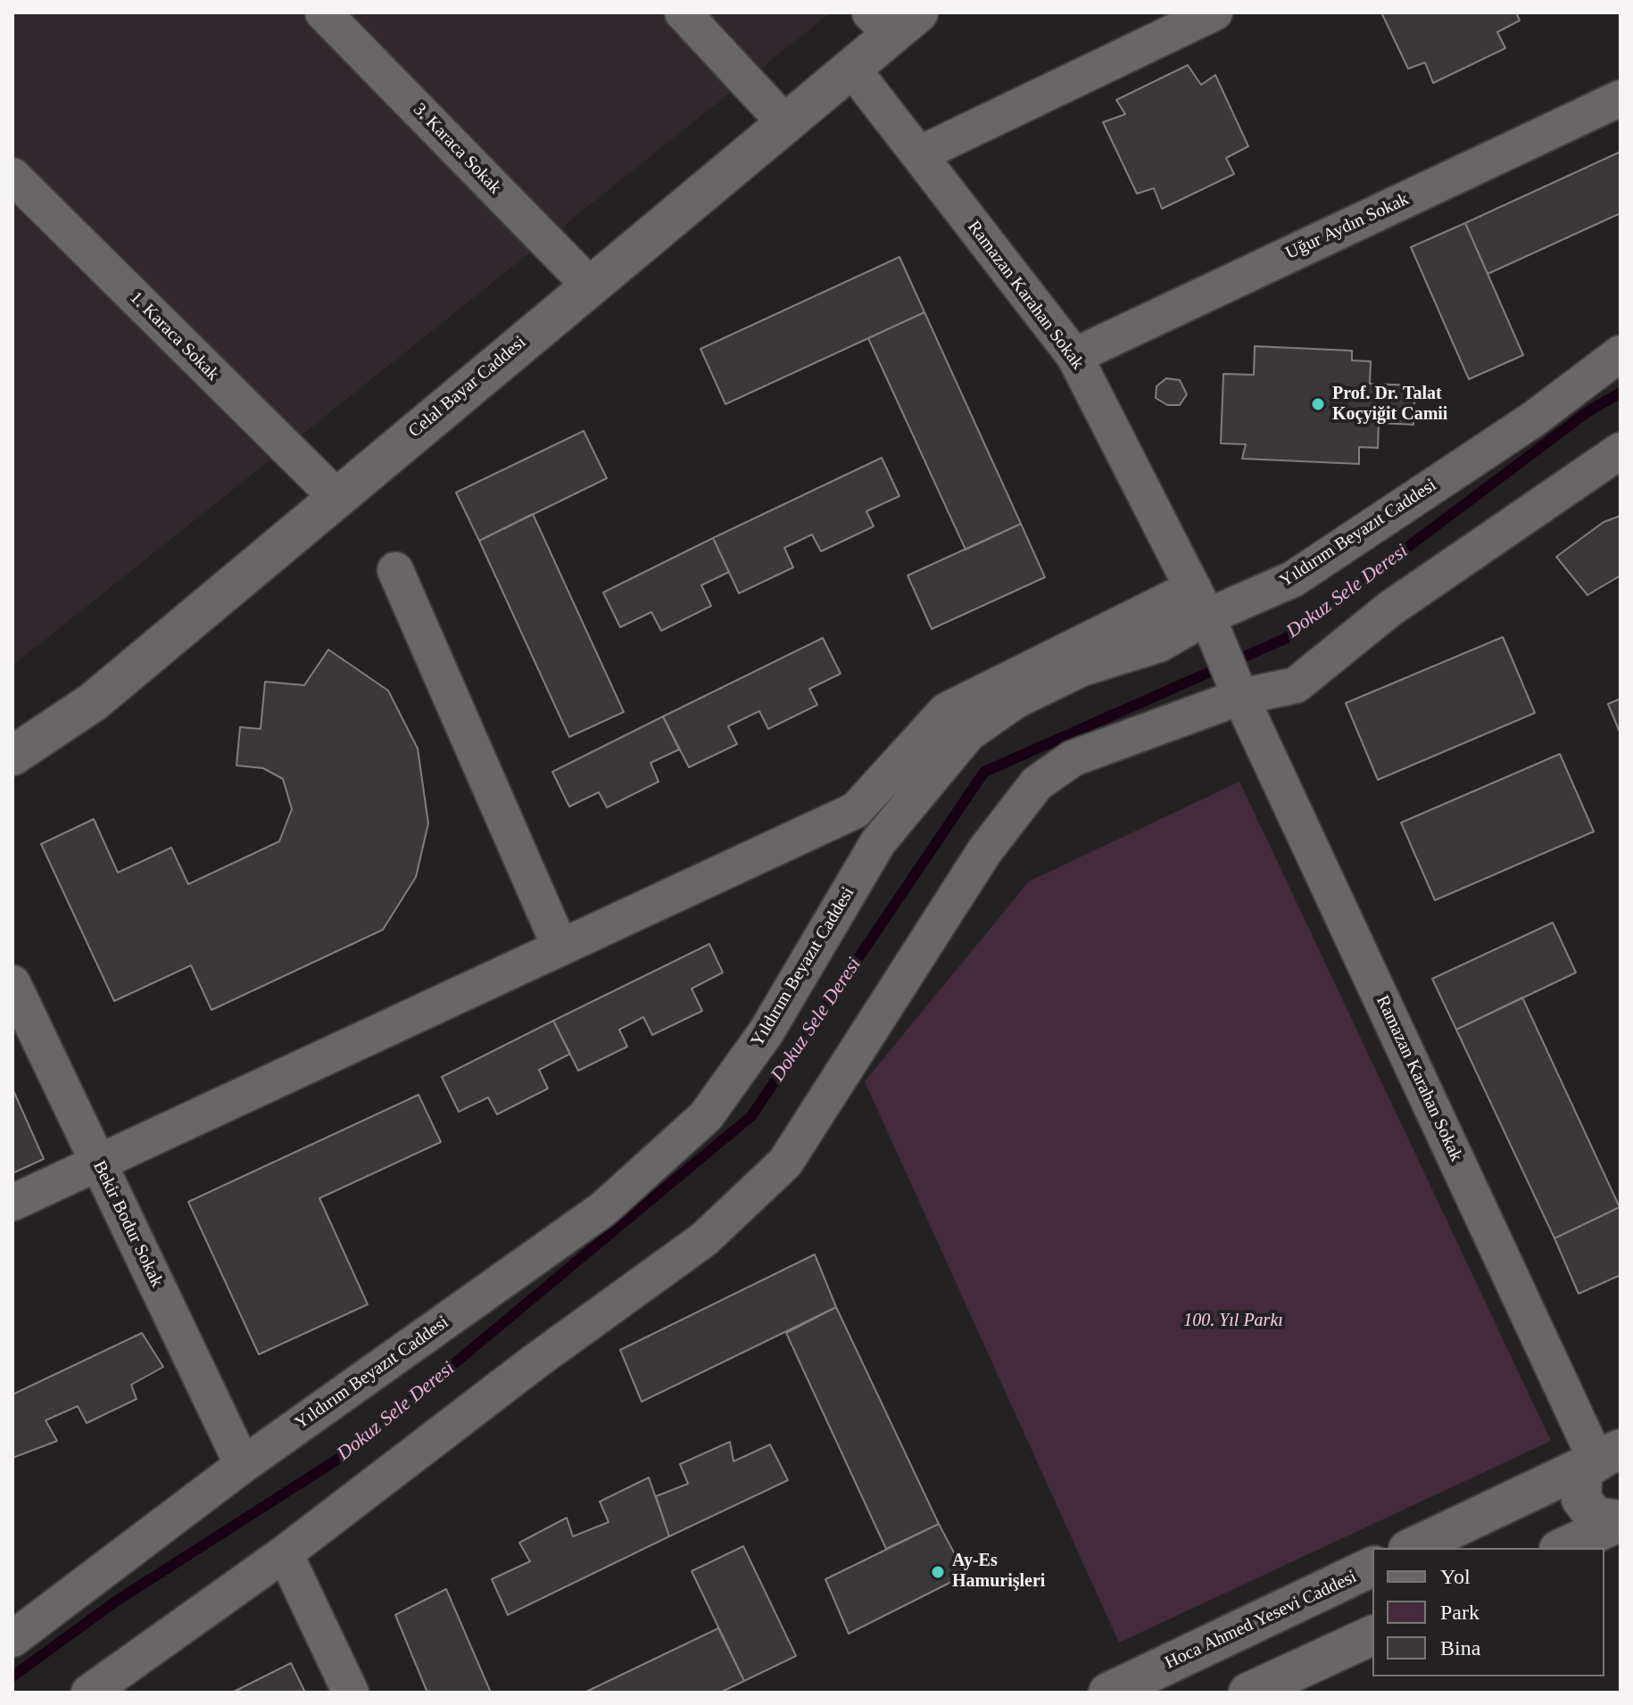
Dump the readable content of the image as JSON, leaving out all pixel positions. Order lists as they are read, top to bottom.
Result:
{
  "streets": {
    "main road": ["Celal Bayar Caddesi", "Hoca Ahmed Yesevi Caddesi"],
    "street": [
      "3. Karaca Sokak",
      "Uğur Aydın Sokak",
      "Ramazan Karahan Sokak",
      "1. Karaca Sokak",
      "Yıldırım Beyazıt Caddesi",
      "Bekir Bodur Sokak"
    ]
  },
  "crossings": [
    ["3. Karaca Sokak", "Celal Bayar Caddesi"],
    ["Uğur Aydın Sokak", "Ramazan Karahan Sokak"],
    ["Ramazan Karahan Sokak", "Celal Bayar Caddesi"],
    ["Ramazan Karahan Sokak", "Yıldırım Beyazıt Caddesi"],
    ["1. Karaca Sokak", "Celal Bayar Caddesi"],
    ["Yıldırım Beyazıt Caddesi", "Bekir Bodur Sokak"]
  ],
  "water": ["Dokuz Sele Deresi"],
  "parks": ["100. Yıl Parkı"],
  "places": ["Prof. Dr. Talat Koçyiğit Camii", "Ay-Es Hamurişleri"],
  "legend": ["Yol", "Park", "Bina"]
}
